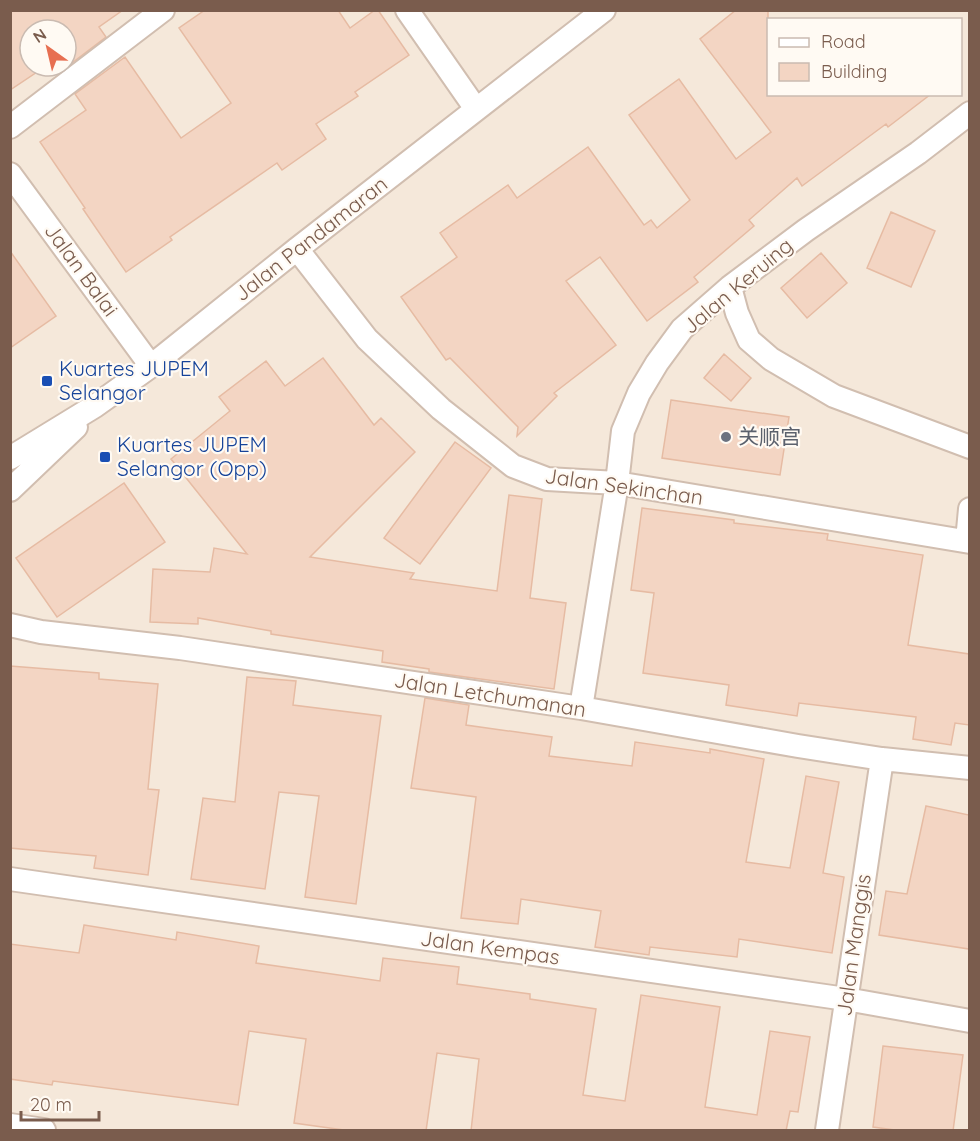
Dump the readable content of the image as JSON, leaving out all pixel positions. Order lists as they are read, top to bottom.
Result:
{
  "streets": {
    "street": [
      "Jalan Pandamaran",
      "Jalan Balai",
      "Jalan Keruing",
      "Jalan Sekinchan",
      "Jalan Letchumanan",
      "Jalan Manggis",
      "Jalan Kempas"
    ]
  },
  "crossings": [
    ["Jalan Pandamaran", "Jalan Balai"],
    ["Jalan Pandamaran", "Jalan Sekinchan"],
    ["Jalan Keruing", "Jalan Sekinchan"],
    ["Jalan Keruing", "Jalan Letchumanan"],
    ["Jalan Letchumanan", "Jalan Manggis"],
    ["Jalan Manggis", "Jalan Kempas"]
  ],
  "places": {
    "transit": ["Kuartes JUPEM Selangor", "Kuartes JUPEM Selangor (Opp)"],
    "other": ["关顺宫"]
  },
  "legend": ["Road", "Building"],
  "scale_bar": "20 m",
  "north": "top left"
}
